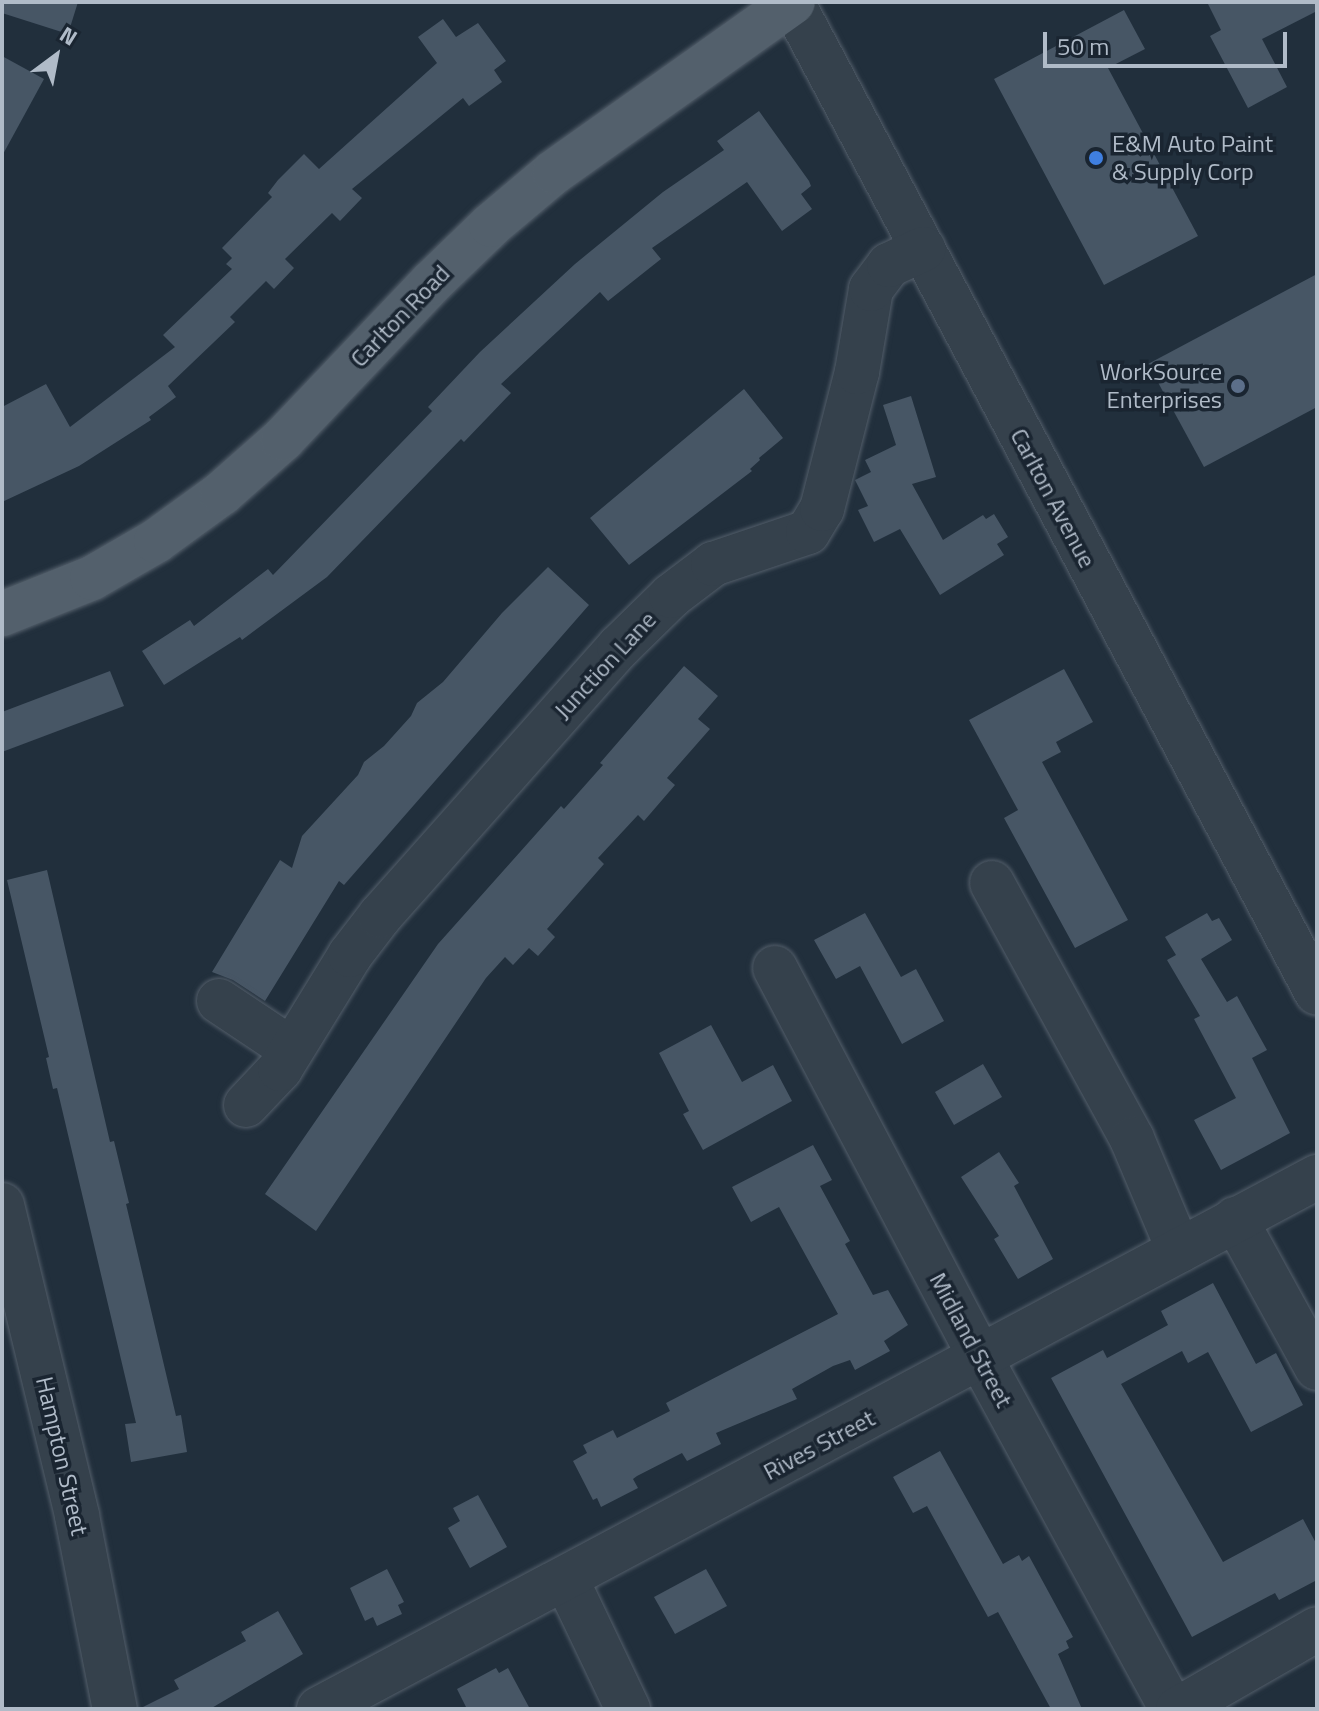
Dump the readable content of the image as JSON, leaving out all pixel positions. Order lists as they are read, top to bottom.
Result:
{
  "streets": {
    "main road": ["Carlton Road"],
    "street": [
      "Carlton Avenue",
      "Junction Lane",
      "Midland Street",
      "Rives Street",
      "Hampton Street"
    ]
  },
  "crossings": [
    ["Carlton Road", "Carlton Avenue"],
    ["Carlton Avenue", "Junction Lane"],
    ["Midland Street", "Rives Street"]
  ],
  "places": ["E&M Auto Paint & Supply Corp", "WorkSource Enterprises"],
  "scale_bar": "50 m",
  "north": "top right"
}
